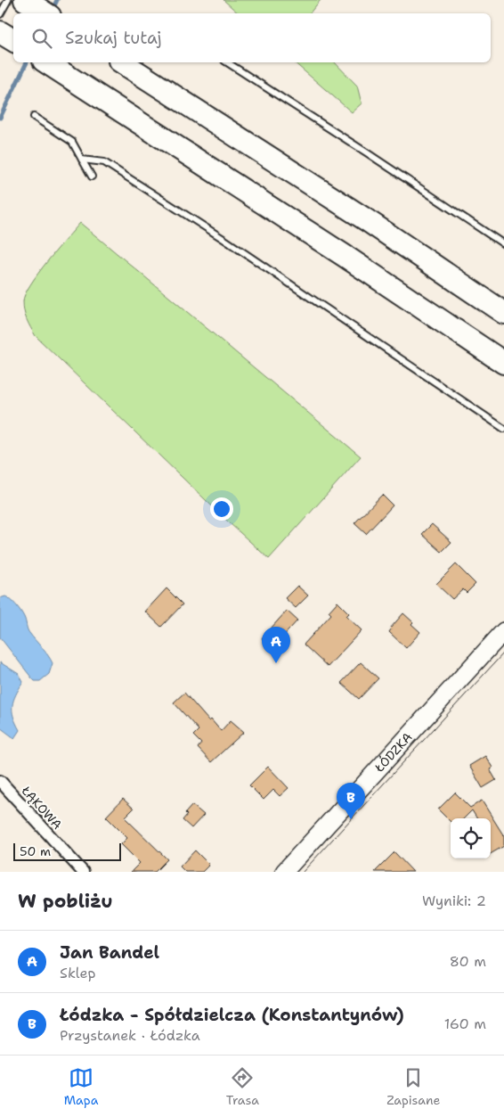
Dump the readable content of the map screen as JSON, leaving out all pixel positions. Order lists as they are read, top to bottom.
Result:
{
  "streets": {
    "main road": ["ŁÓDZKA"],
    "street": ["ŁĄKOWA"]
  },
  "scale_bar": "50 m",
  "page": {
    "search": "Szukaj tutaj",
    "pins": ["A", "B"],
    "scale": "50 m",
    "heading": ["W pobliżu", "Wyniki: 2"],
    "list": [
      {
        "mark": "A",
        "name": "Jan Bandel",
        "note": "Sklep",
        "value": "80 m"
      },
      {
        "mark": "B",
        "name": "Łódzka - Spółdzielcza (Konstantynów)",
        "note": "Przystanek · Łódzka",
        "value": "160 m"
      }
    ],
    "nav": ["Mapa", "Trasa", "Zapisane"]
  }
}
